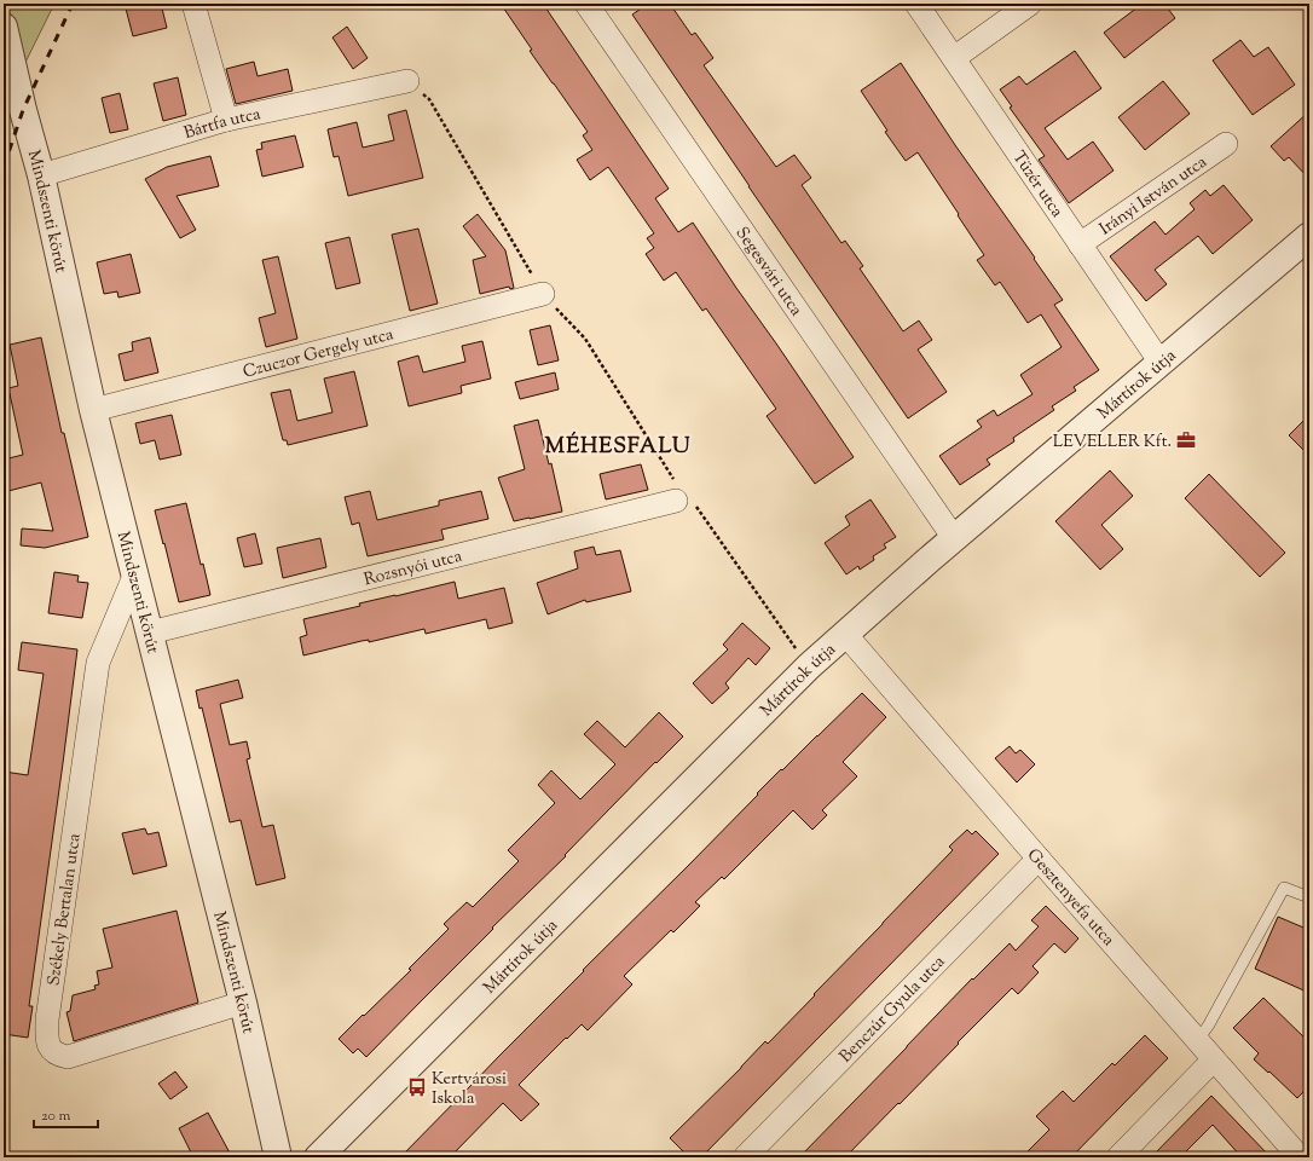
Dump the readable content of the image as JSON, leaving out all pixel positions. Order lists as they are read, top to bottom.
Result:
{
  "streets": {
    "street": [
      "Bártfa utca",
      "Tüzér utca",
      "Irányi István utca",
      "Mindszenti körút",
      "Segesvári utca",
      "Czuczor Gergely utca",
      "Mártírok útja",
      "Rozsnyói utca",
      "Gesztenyefa utca",
      "Székely Bertalan utca",
      "Benczúr Gyula utca"
    ]
  },
  "crossings": [
    ["Bártfa utca", "Mindszenti körút"],
    ["Tüzér utca", "Irányi István utca"],
    ["Tüzér utca", "Mártírok útja"],
    ["Mindszenti körút", "Czuczor Gergely utca"],
    ["Mindszenti körút", "Rozsnyói utca"],
    ["Mindszenti körút", "Székely Bertalan utca"],
    ["Segesvári utca", "Mártírok útja"],
    ["Mártírok útja", "Gesztenyefa utca"],
    ["Gesztenyefa utca", "Benczúr Gyula utca"]
  ],
  "districts": ["MÉHESFALU"],
  "places": {
    "office": ["LEVELLER Kft."],
    "bus stop": ["Kertvárosi Iskola"]
  },
  "scale_bar": "20 m"
}
